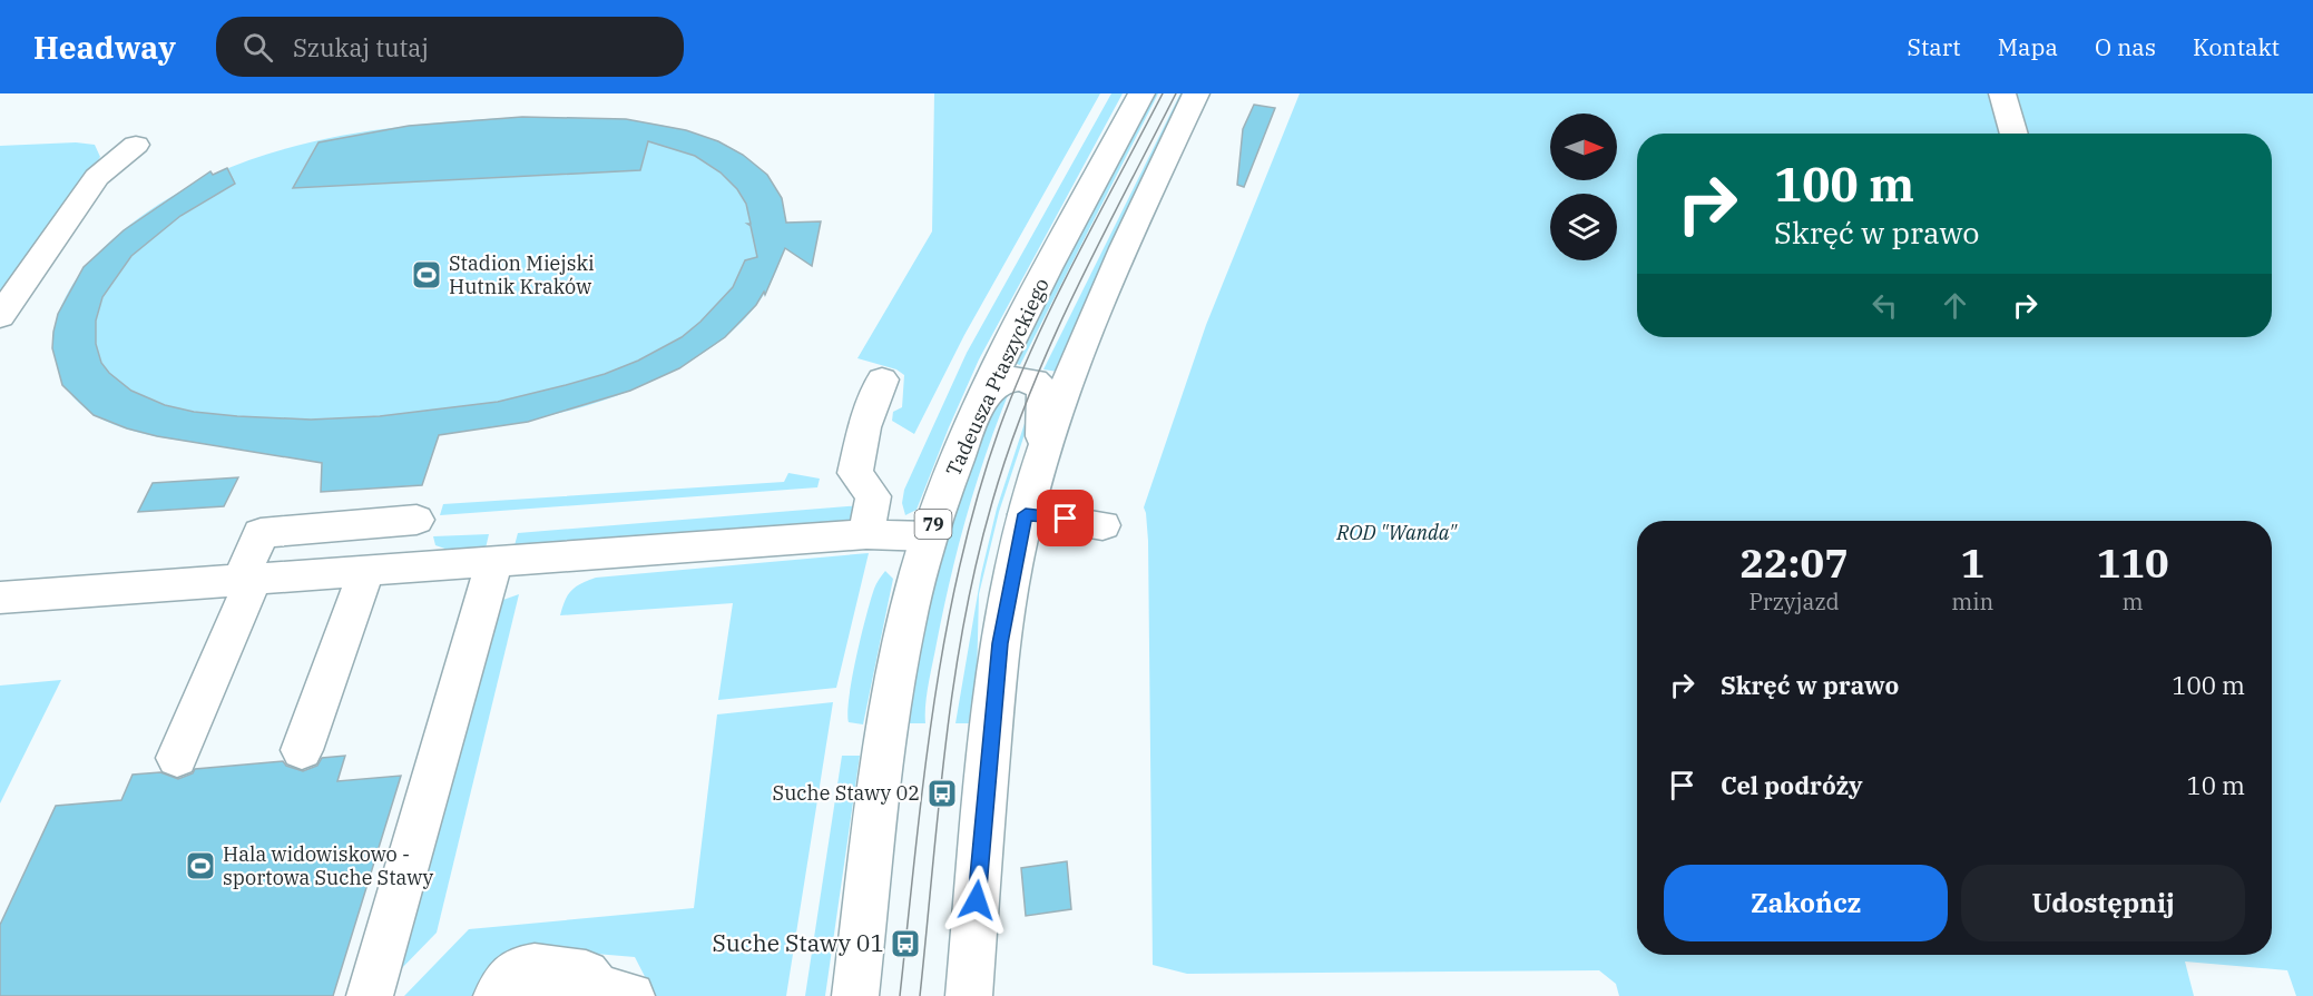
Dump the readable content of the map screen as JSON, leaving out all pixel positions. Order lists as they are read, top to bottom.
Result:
{
  "streets": {
    "main road": ["Tadeusza Ptaszyckiego", "79"]
  },
  "parks": ["ROD \"Wanda\""],
  "places": {
    "sports": ["Stadion Miejski Hutnik Kraków", "Hala widowiskowo - sportowa Suche Stawy"],
    "bus stop": ["Suche Stawy 02", "Suche Stawy 01"]
  },
  "north": "right",
  "page": {
    "header": "Headway",
    "search": "Szukaj tutaj",
    "nav": [
      "Start",
      "Mapa",
      "O nas",
      "Kontakt"
    ],
    "turn": ["100 m", "Skręć w prawo"],
    "eta": [
      "22:07",
      "Przyjazd",
      "1",
      "min",
      "110",
      "m"
    ],
    "list": [
      {
        "name": "Skręć w prawo",
        "value": "100 m"
      },
      {
        "name": "Cel podróży",
        "value": "10 m"
      }
    ],
    "buttons": ["Zakończ", "Udostępnij"]
  }
}
